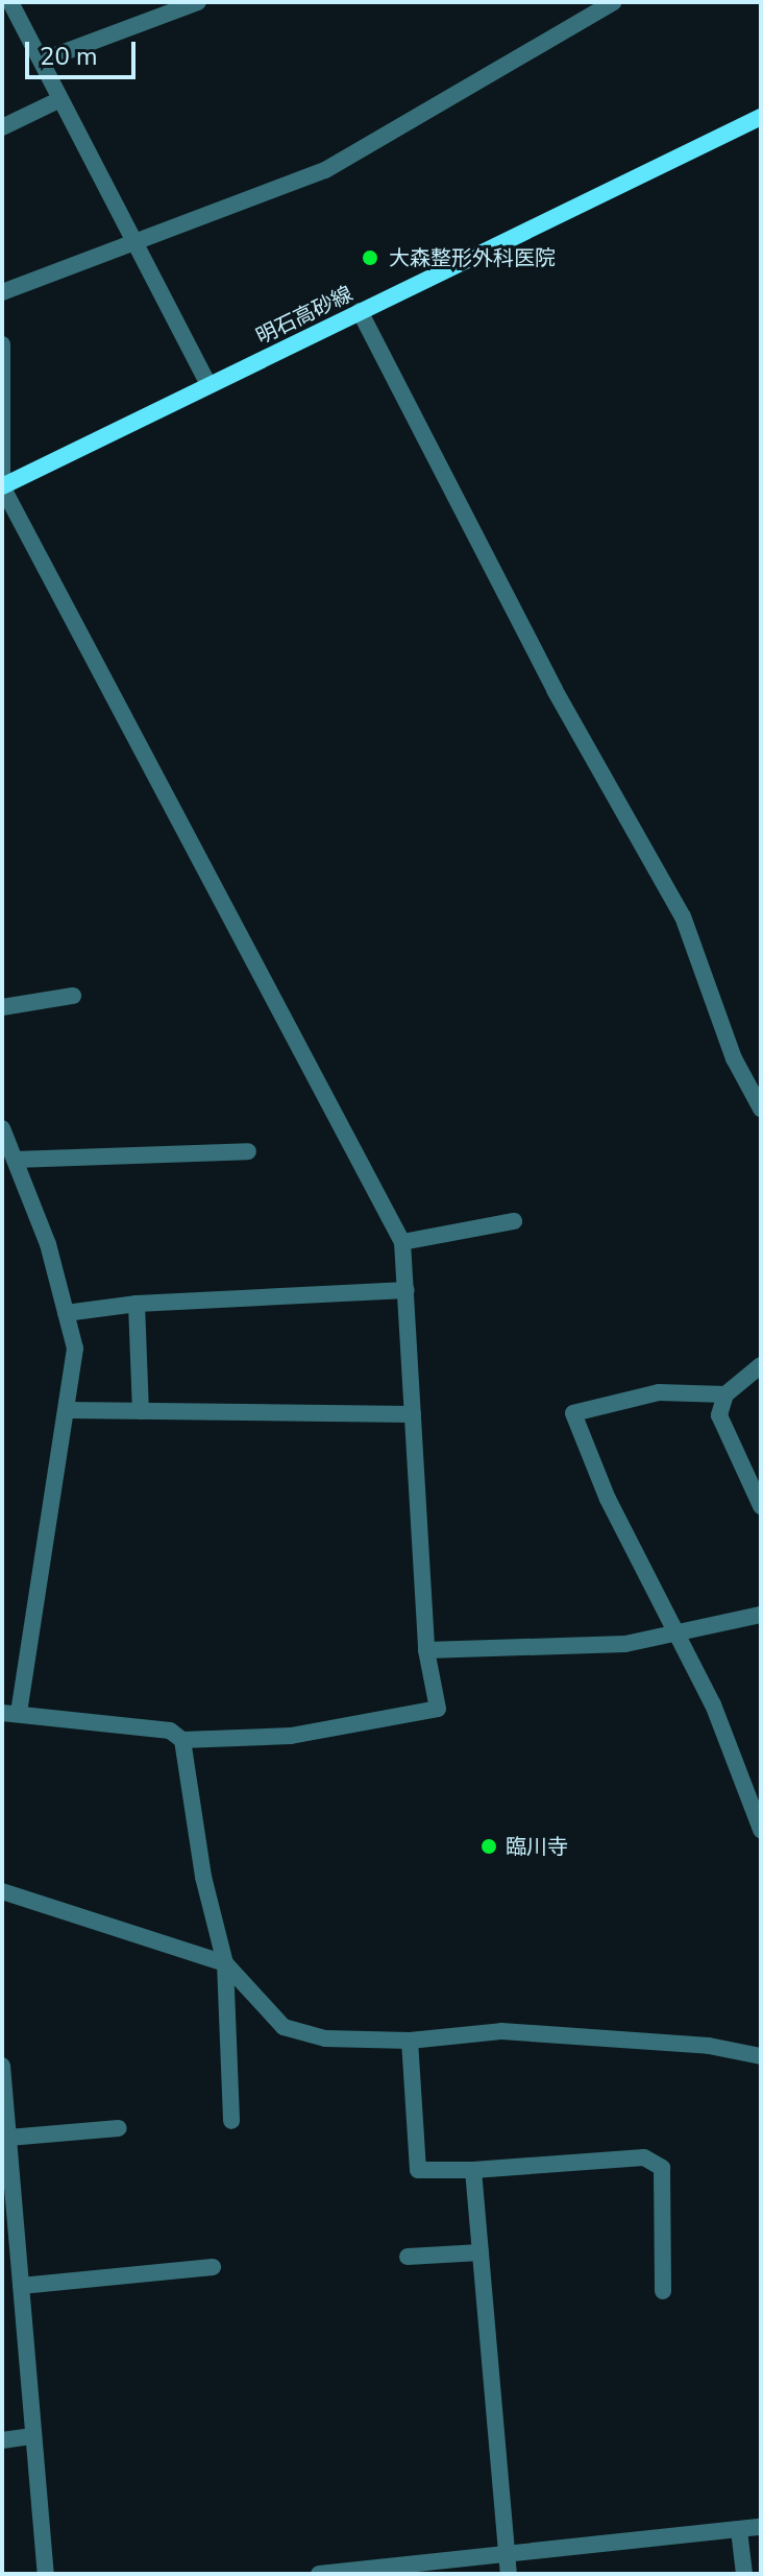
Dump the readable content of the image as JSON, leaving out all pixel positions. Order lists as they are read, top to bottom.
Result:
{
  "streets": {
    "main road": ["明石高砂線"]
  },
  "places": ["大森整形外科医院", "臨川寺"],
  "scale_bar": "20 m"
}
